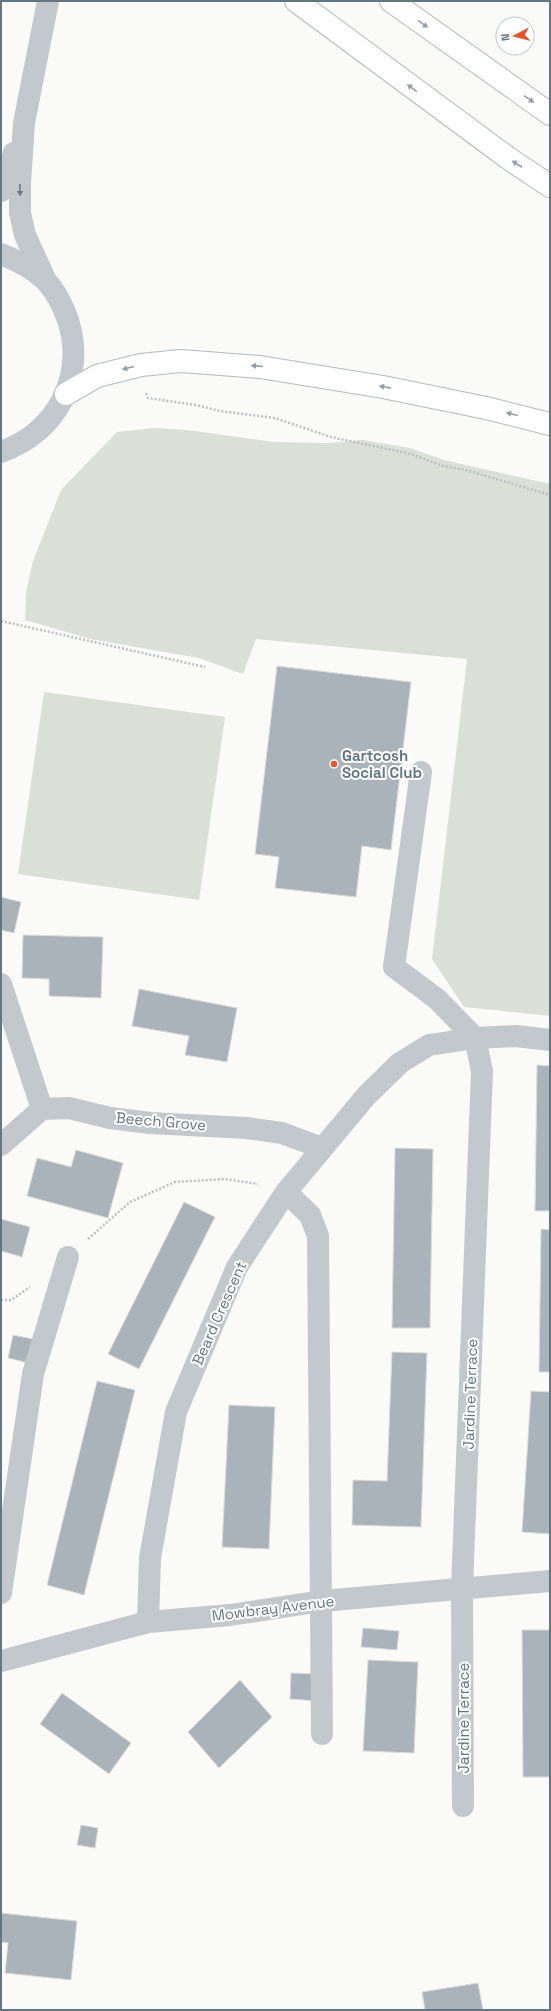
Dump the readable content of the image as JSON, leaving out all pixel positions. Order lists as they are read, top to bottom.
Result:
{
  "streets": {
    "street": [
      "Beech Grove",
      "Beard Crescent",
      "Jardine Terrace",
      "Mowbray Avenue"
    ]
  },
  "crossings": [
    ["Beech Grove", "Beard Crescent"],
    ["Beard Crescent", "Jardine Terrace"],
    ["Beard Crescent", "Mowbray Avenue"],
    ["Jardine Terrace", "Mowbray Avenue"]
  ],
  "places": ["Gartcosh Social Club"],
  "north": "left"
}
